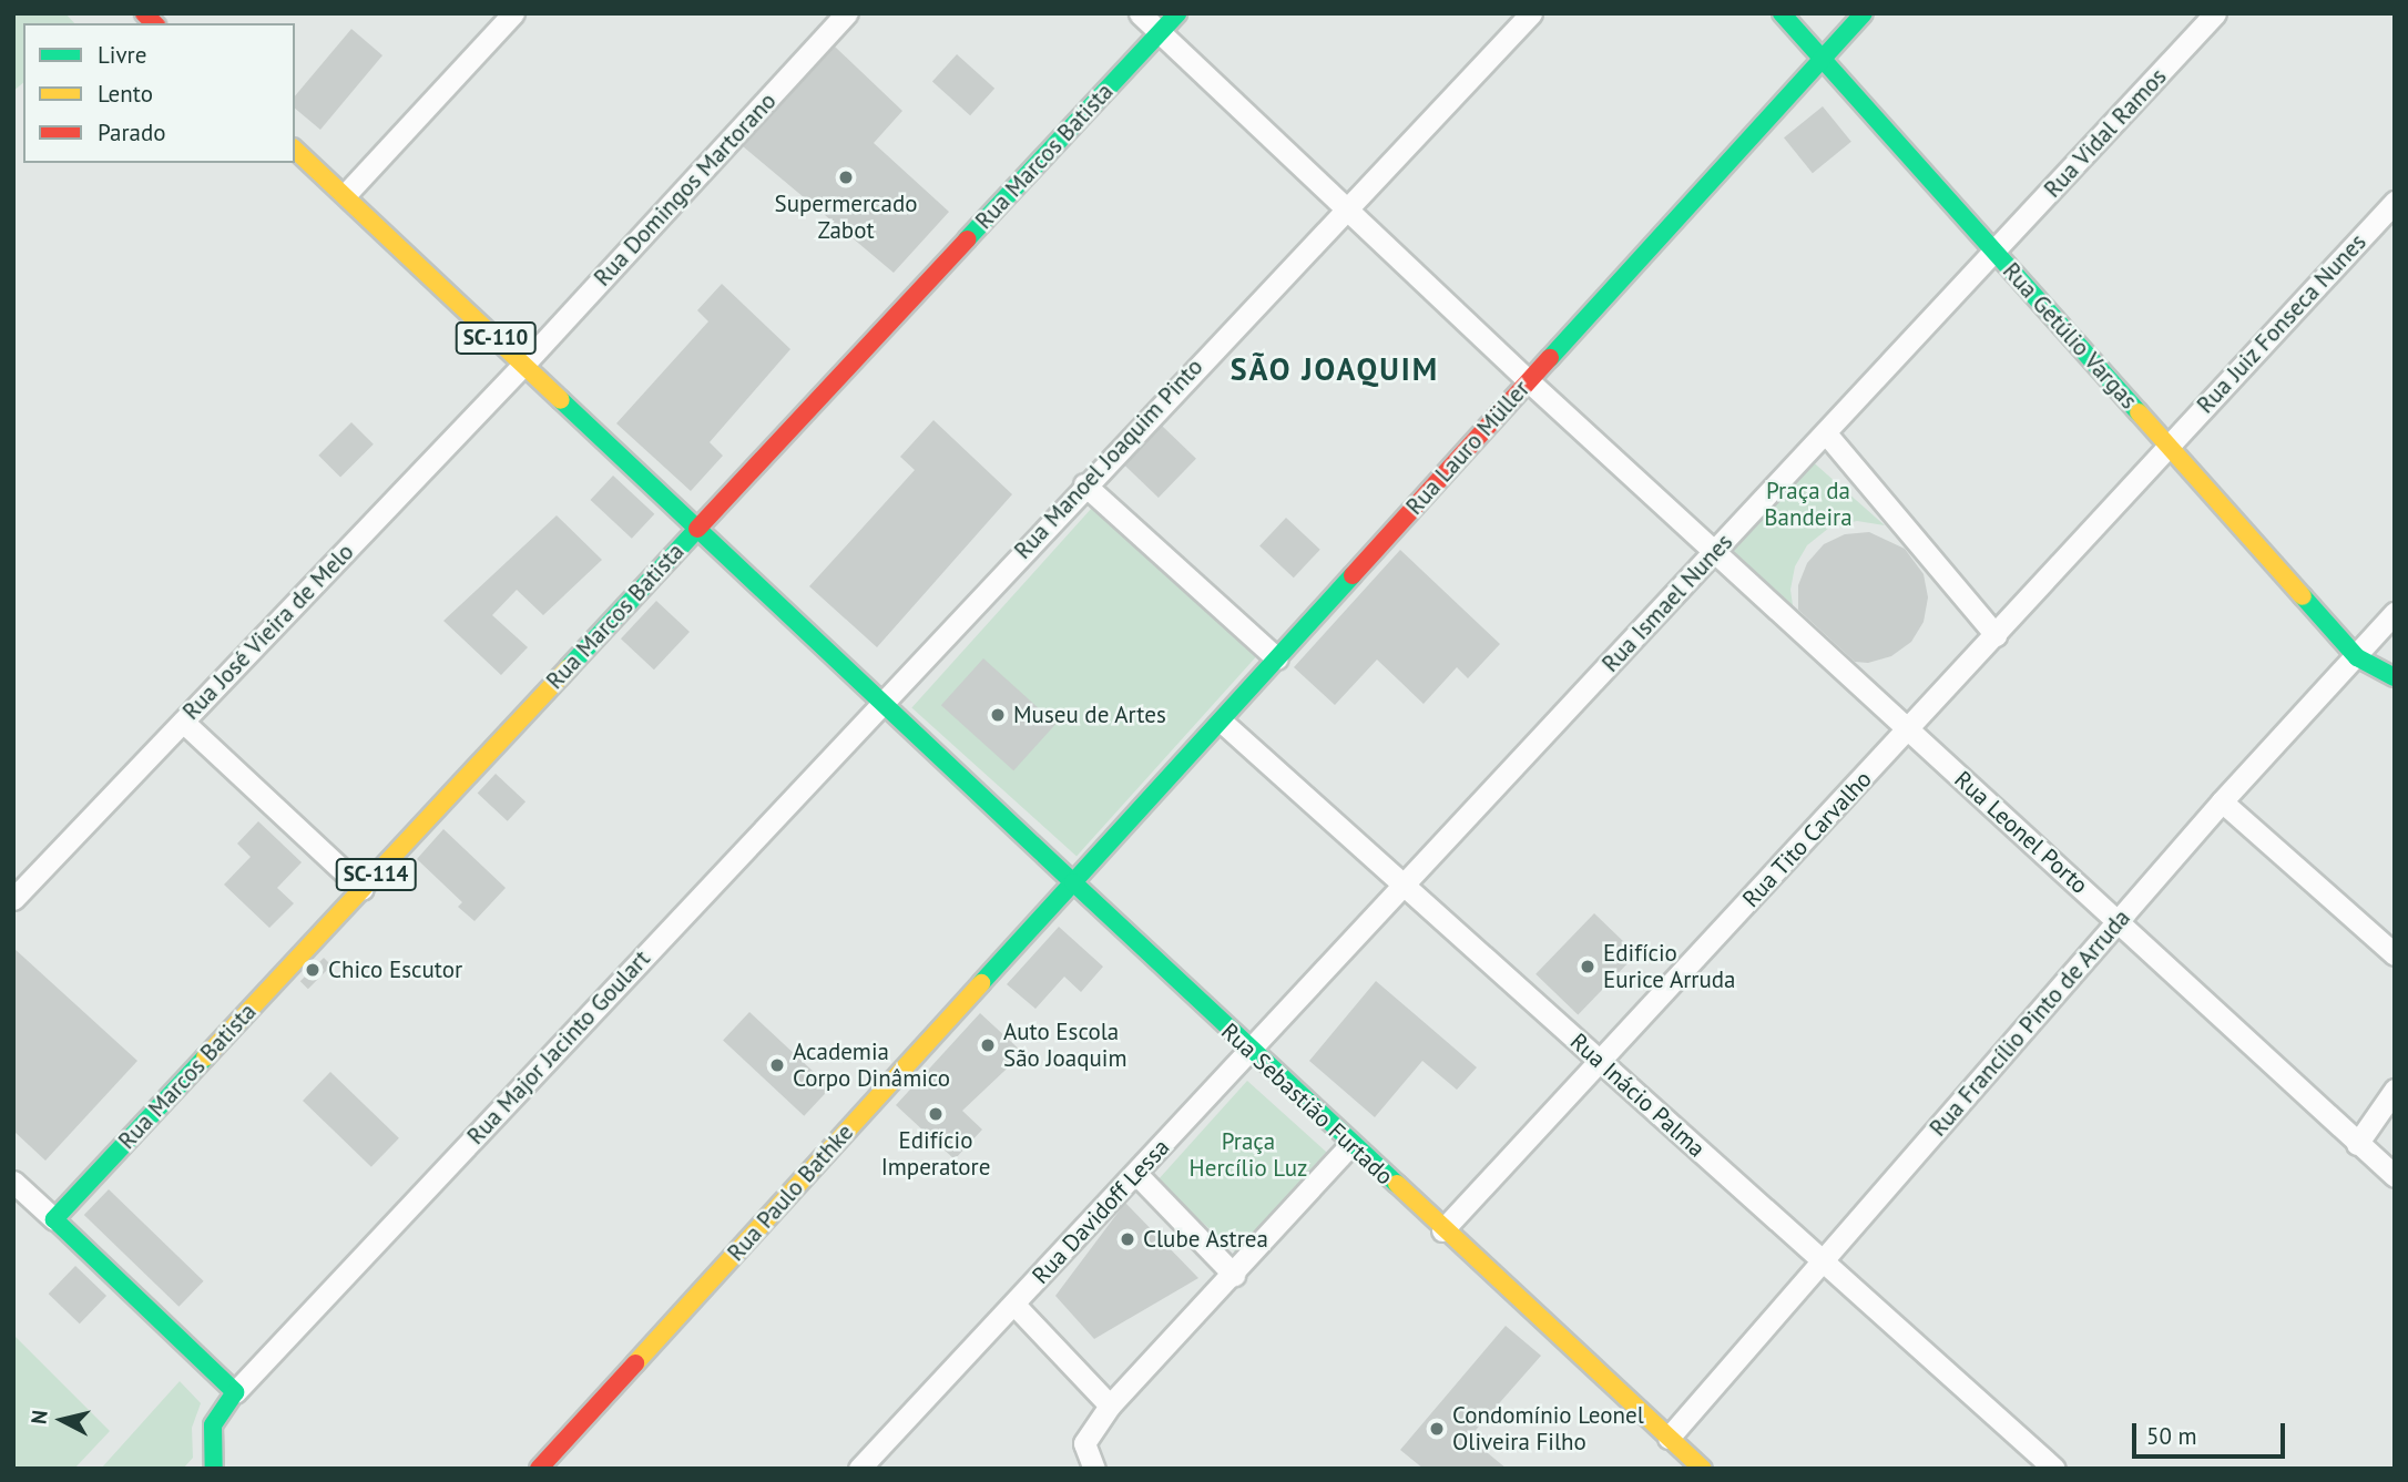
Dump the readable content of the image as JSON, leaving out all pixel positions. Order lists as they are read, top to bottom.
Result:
{
  "streets": {
    "main road": [
      "Rua Marcos Batista",
      "Rua Getúlio Vargas",
      "SC-110",
      "Rua Lauro Müller",
      "SC-114",
      "Rua Sebastião Furtado",
      "Rua Paulo Bathke"
    ],
    "street": [
      "Rua Vidal Ramos",
      "Rua Domingos Martorano",
      "Rua Juiz Fonseca Nunes",
      "Rua Manoel Joaquim Pinto",
      "Rua Ismael Nunes",
      "Rua José Vieira de Melo",
      "Rua Leonel Porto",
      "Rua Tito Carvalho",
      "Rua Francílio Pinto de Arruda",
      "Rua Major Jacinto Goulart",
      "Rua Inácio Palma",
      "Rua Davidoff Lessa"
    ]
  },
  "crossings": [
    ["Rua Vidal Ramos", "Rua Getúlio Vargas"],
    ["Rua Vidal Ramos", "Rua Ismael Nunes"],
    ["Rua Marcos Batista", "SC-110"],
    ["Rua Marcos Batista", "Rua Leonel Porto"],
    ["Rua Marcos Batista", "Rua Sebastião Furtado"],
    ["Rua Domingos Martorano", "SC-110"],
    ["Rua Domingos Martorano", "Rua José Vieira de Melo"],
    ["Rua Juiz Fonseca Nunes", "Rua Getúlio Vargas"],
    ["Rua Juiz Fonseca Nunes", "Rua Tito Carvalho"],
    ["Rua Getúlio Vargas", "Rua Lauro Müller"],
    ["Rua Getúlio Vargas", "Rua Ismael Nunes"],
    ["Rua Getúlio Vargas", "Rua Tito Carvalho"],
    ["Rua Getúlio Vargas", "Rua Francílio Pinto de Arruda"],
    ["SC-110", "Rua José Vieira de Melo"],
    ["SC-110", "Rua Sebastião Furtado"],
    ["Rua Lauro Müller", "Rua Leonel Porto"],
    ["Rua Lauro Müller", "Rua Inácio Palma"],
    ["Rua Lauro Müller", "Rua Sebastião Furtado"],
    ["Rua Lauro Müller", "Rua Paulo Bathke"],
    ["Rua Manoel Joaquim Pinto", "Rua Leonel Porto"],
    ["Rua Manoel Joaquim Pinto", "Rua Major Jacinto Goulart"],
    ["Rua Manoel Joaquim Pinto", "Rua Sebastião Furtado"],
    ["Rua Ismael Nunes", "Rua Leonel Porto"],
    ["Rua Ismael Nunes", "Rua Inácio Palma"],
    ["Rua Ismael Nunes", "Rua Davidoff Lessa"],
    ["Rua Leonel Porto", "Rua Tito Carvalho"],
    ["Rua Leonel Porto", "Rua Francílio Pinto de Arruda"],
    ["Rua Tito Carvalho", "Rua Inácio Palma"],
    ["Rua Tito Carvalho", "Rua Sebastião Furtado"],
    ["Rua Francílio Pinto de Arruda", "Rua Inácio Palma"],
    ["Rua Francílio Pinto de Arruda", "Rua Sebastião Furtado"],
    ["Rua Major Jacinto Goulart", "Rua Sebastião Furtado"],
    ["Rua Inácio Palma", "Rua Davidoff Lessa"],
    ["Rua Sebastião Furtado", "Rua Paulo Bathke"],
    ["Rua Sebastião Furtado", "Rua Davidoff Lessa"]
  ],
  "districts": ["SÃO JOAQUIM"],
  "parks": ["Praça da Bandeira", "Praça Hercílio Luz"],
  "places": [
    "Supermercado Zabot",
    "Museu de Artes",
    "Edifício Eurice Arruda",
    "Chico Escutor",
    "Auto Escola São Joaquim",
    "Academia Corpo Dinâmico",
    "Edifício Imperatore",
    "Clube Astrea",
    "Condomínio Leonel Oliveira Filho"
  ],
  "legend": ["Livre", "Lento", "Parado"],
  "scale_bar": "50 m",
  "north": "left"
}
